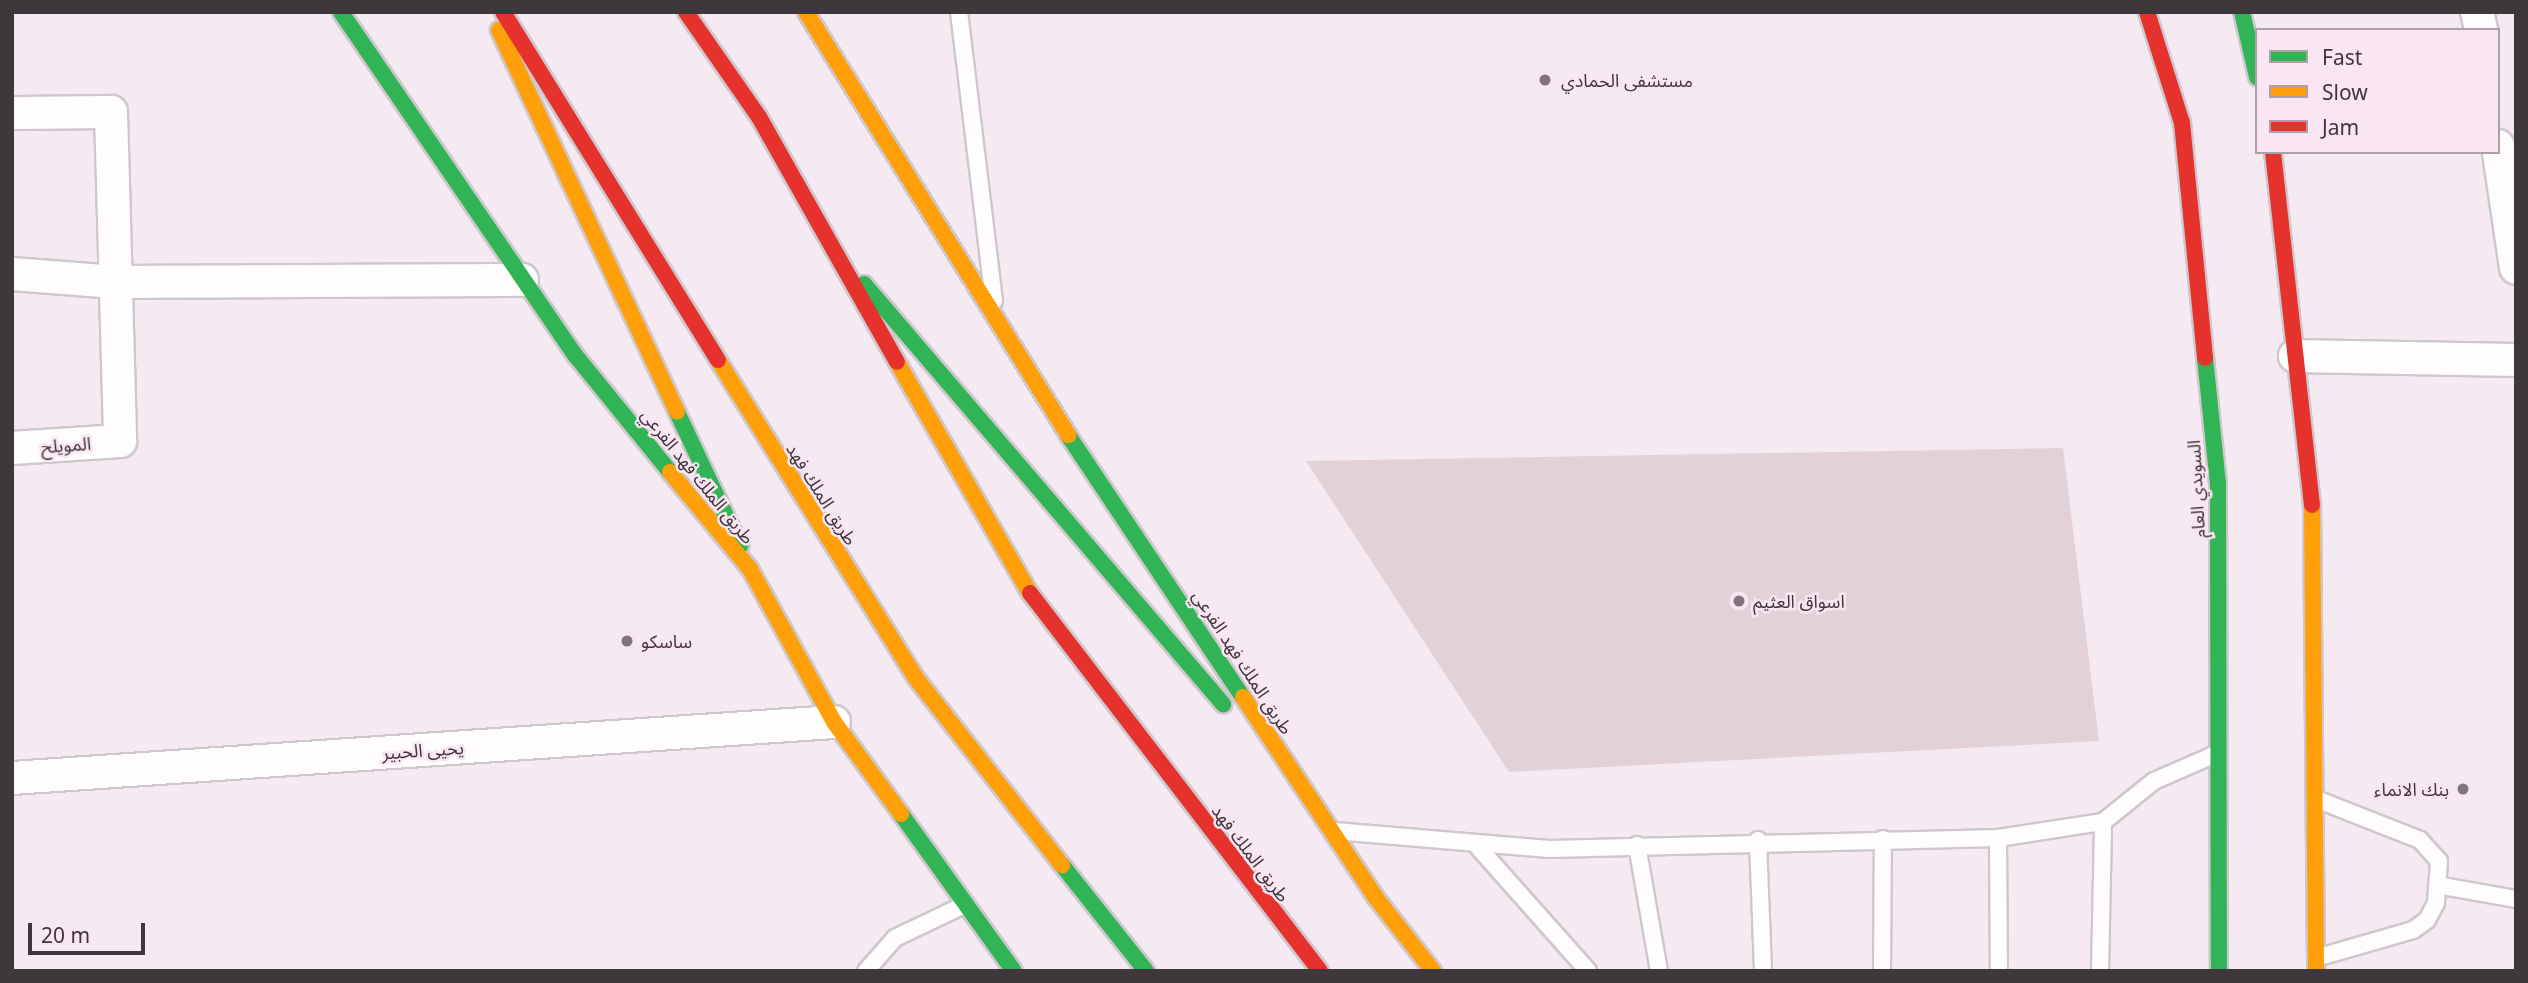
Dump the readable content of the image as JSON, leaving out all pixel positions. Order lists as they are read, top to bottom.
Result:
{
  "streets": {
    "main road": ["طريق الملك فهد الفرعي", "السويدي العام", "طريق الملك فهد"],
    "street": ["المويلح", "يحيى الحبير"]
  },
  "crossings": [
    ["طريق الملك فهد الفرعي", "يحيى الحبير"]
  ],
  "places": [
    "مستشفى الحمادي",
    "اسواق العثيم",
    "ساسكو",
    "بنك الانماء"
  ],
  "legend": ["Fast", "Slow", "Jam"],
  "scale_bar": "20 m"
}
